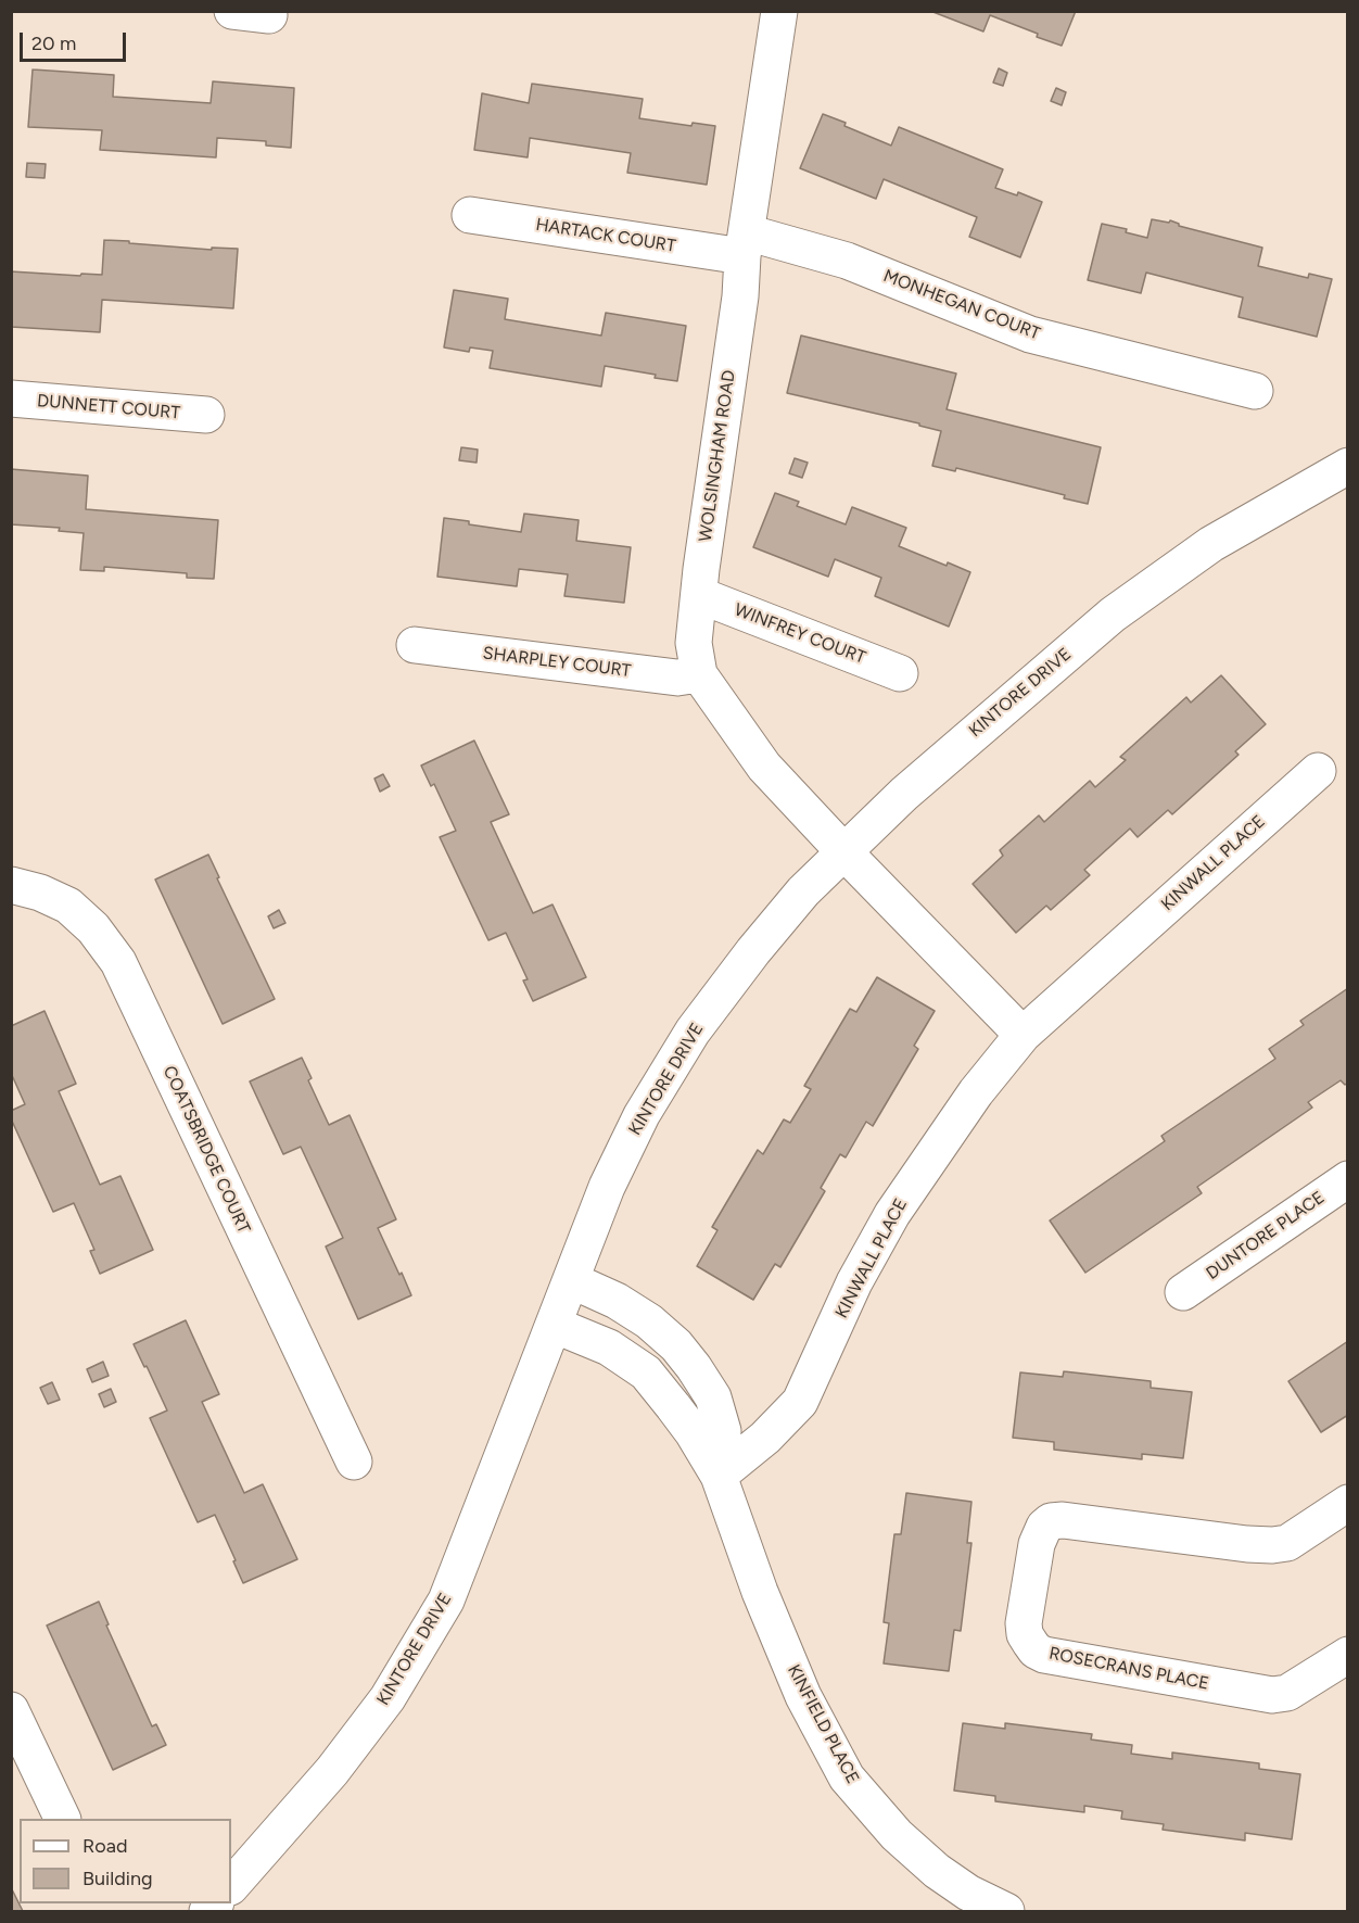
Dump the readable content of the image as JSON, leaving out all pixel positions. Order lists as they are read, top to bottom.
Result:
{
  "streets": {
    "street": [
      "HARTACK COURT",
      "MONHEGAN COURT",
      "DUNNETT COURT",
      "WOLSINGHAM ROAD",
      "WINFREY COURT",
      "SHARPLEY COURT",
      "KINTORE DRIVE",
      "KINWALL PLACE",
      "COATSBRIDGE COURT",
      "DUNTORE PLACE",
      "ROSECRANS PLACE",
      "KINFIELD PLACE"
    ]
  },
  "crossings": [
    ["HARTACK COURT", "MONHEGAN COURT"],
    ["HARTACK COURT", "WOLSINGHAM ROAD"],
    ["MONHEGAN COURT", "WOLSINGHAM ROAD"],
    ["WOLSINGHAM ROAD", "WINFREY COURT"],
    ["WOLSINGHAM ROAD", "SHARPLEY COURT"],
    ["WOLSINGHAM ROAD", "KINTORE DRIVE"],
    ["KINTORE DRIVE", "KINFIELD PLACE"],
    ["KINWALL PLACE", "KINFIELD PLACE"]
  ],
  "legend": ["Road", "Building"],
  "scale_bar": "20 m"
}
